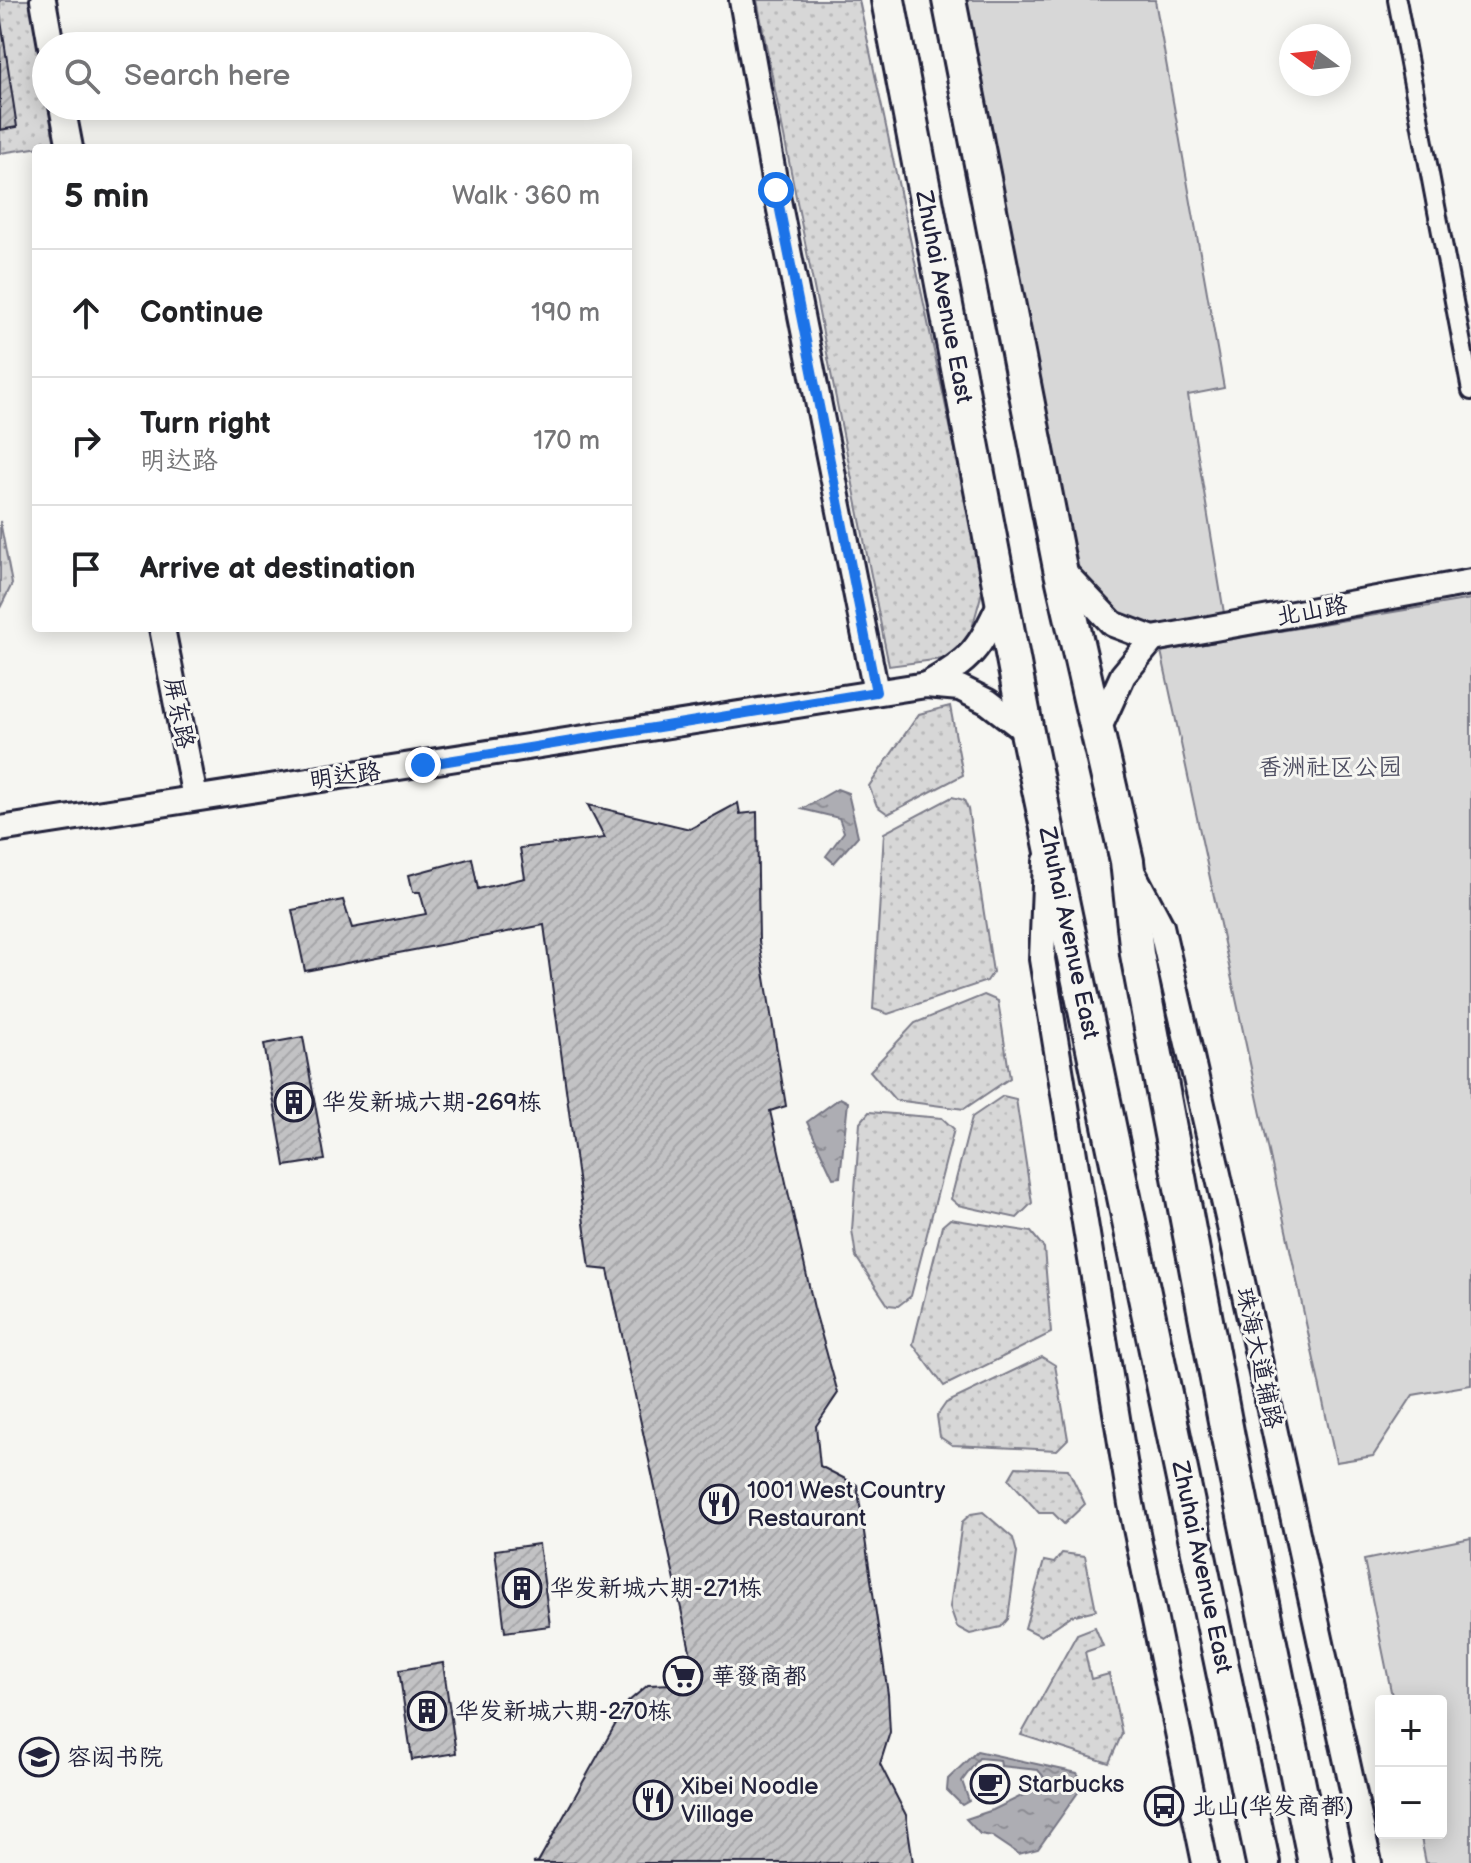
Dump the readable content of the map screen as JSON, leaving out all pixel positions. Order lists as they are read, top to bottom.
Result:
{
  "streets": {
    "highway": ["Zhuhai Avenue East"],
    "street": [
      "北山路",
      "屏东路",
      "明达路",
      "珠海大道辅路"
    ]
  },
  "crossings": [
    ["Zhuhai Avenue East", "明达路"],
    ["屏东路", "明达路"]
  ],
  "parks": ["香洲社区公园"],
  "places": {
    "building": ["华发新城六期-269栋", "华发新城六期-271栋", "华发新城六期-270栋"],
    "restaurant": ["1001 West Country Restaurant", "Xibei Noodle Village"],
    "supermarket": ["華發商都"],
    "school or university": ["容闳书院"],
    "cafe": ["Starbucks"],
    "bus stop": ["北山(华发商都)"]
  },
  "north": "left",
  "page": {
    "search": "Search here",
    "heading": ["5 min", "Walk · 360 m"],
    "list": [
      ["Continue", "190 m"],
      ["Turn right", "明达路", "170 m"],
      "Arrive at destination"
    ],
    "map_buttons": ["+", "−"]
  }
}
